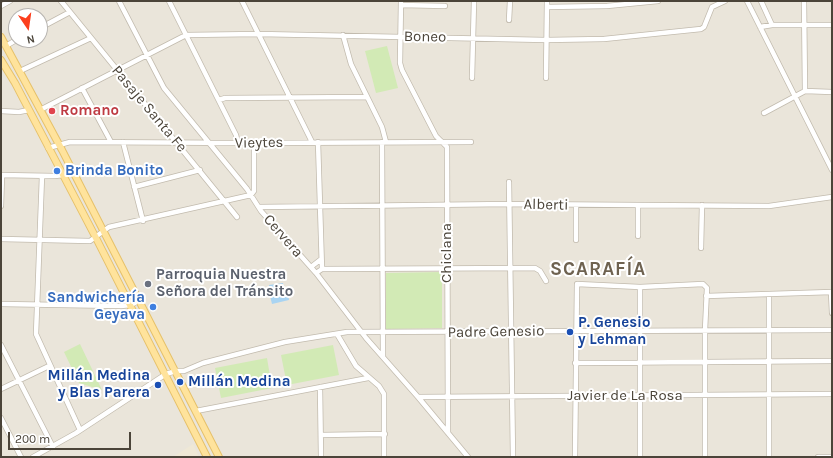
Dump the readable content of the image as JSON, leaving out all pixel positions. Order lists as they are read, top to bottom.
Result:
{
  "streets": {
    "street": [
      "Boneo",
      "Pasaje Santa Fe",
      "Vieytes",
      "Alberti",
      "Cervera",
      "Chiclana",
      "Padre Genesio",
      "Javier de La Rosa"
    ]
  },
  "crossings": [
    ["Boneo", "Pasaje Santa Fe"],
    ["Boneo", "Cervera"],
    ["Boneo", "Chiclana"],
    ["Pasaje Santa Fe", "Vieytes"],
    ["Vieytes", "Cervera"],
    ["Vieytes", "Chiclana"],
    ["Alberti", "Cervera"],
    ["Alberti", "Chiclana"],
    ["Cervera", "Chiclana"],
    ["Cervera", "Padre Genesio"],
    ["Cervera", "Javier de La Rosa"],
    ["Chiclana", "Padre Genesio"],
    ["Chiclana", "Javier de La Rosa"]
  ],
  "districts": ["SCARAFÍA"],
  "places": [
    "Romano",
    "Brinda Bonito",
    "Parroquia Nuestra Señora del Tránsito",
    "Sandwichería Geyava",
    "P. Genesio y Lehman",
    "Millán Medina",
    "Millán Medina y Blas Parera"
  ],
  "scale_bar": "200 m",
  "north": "bottom"
}
